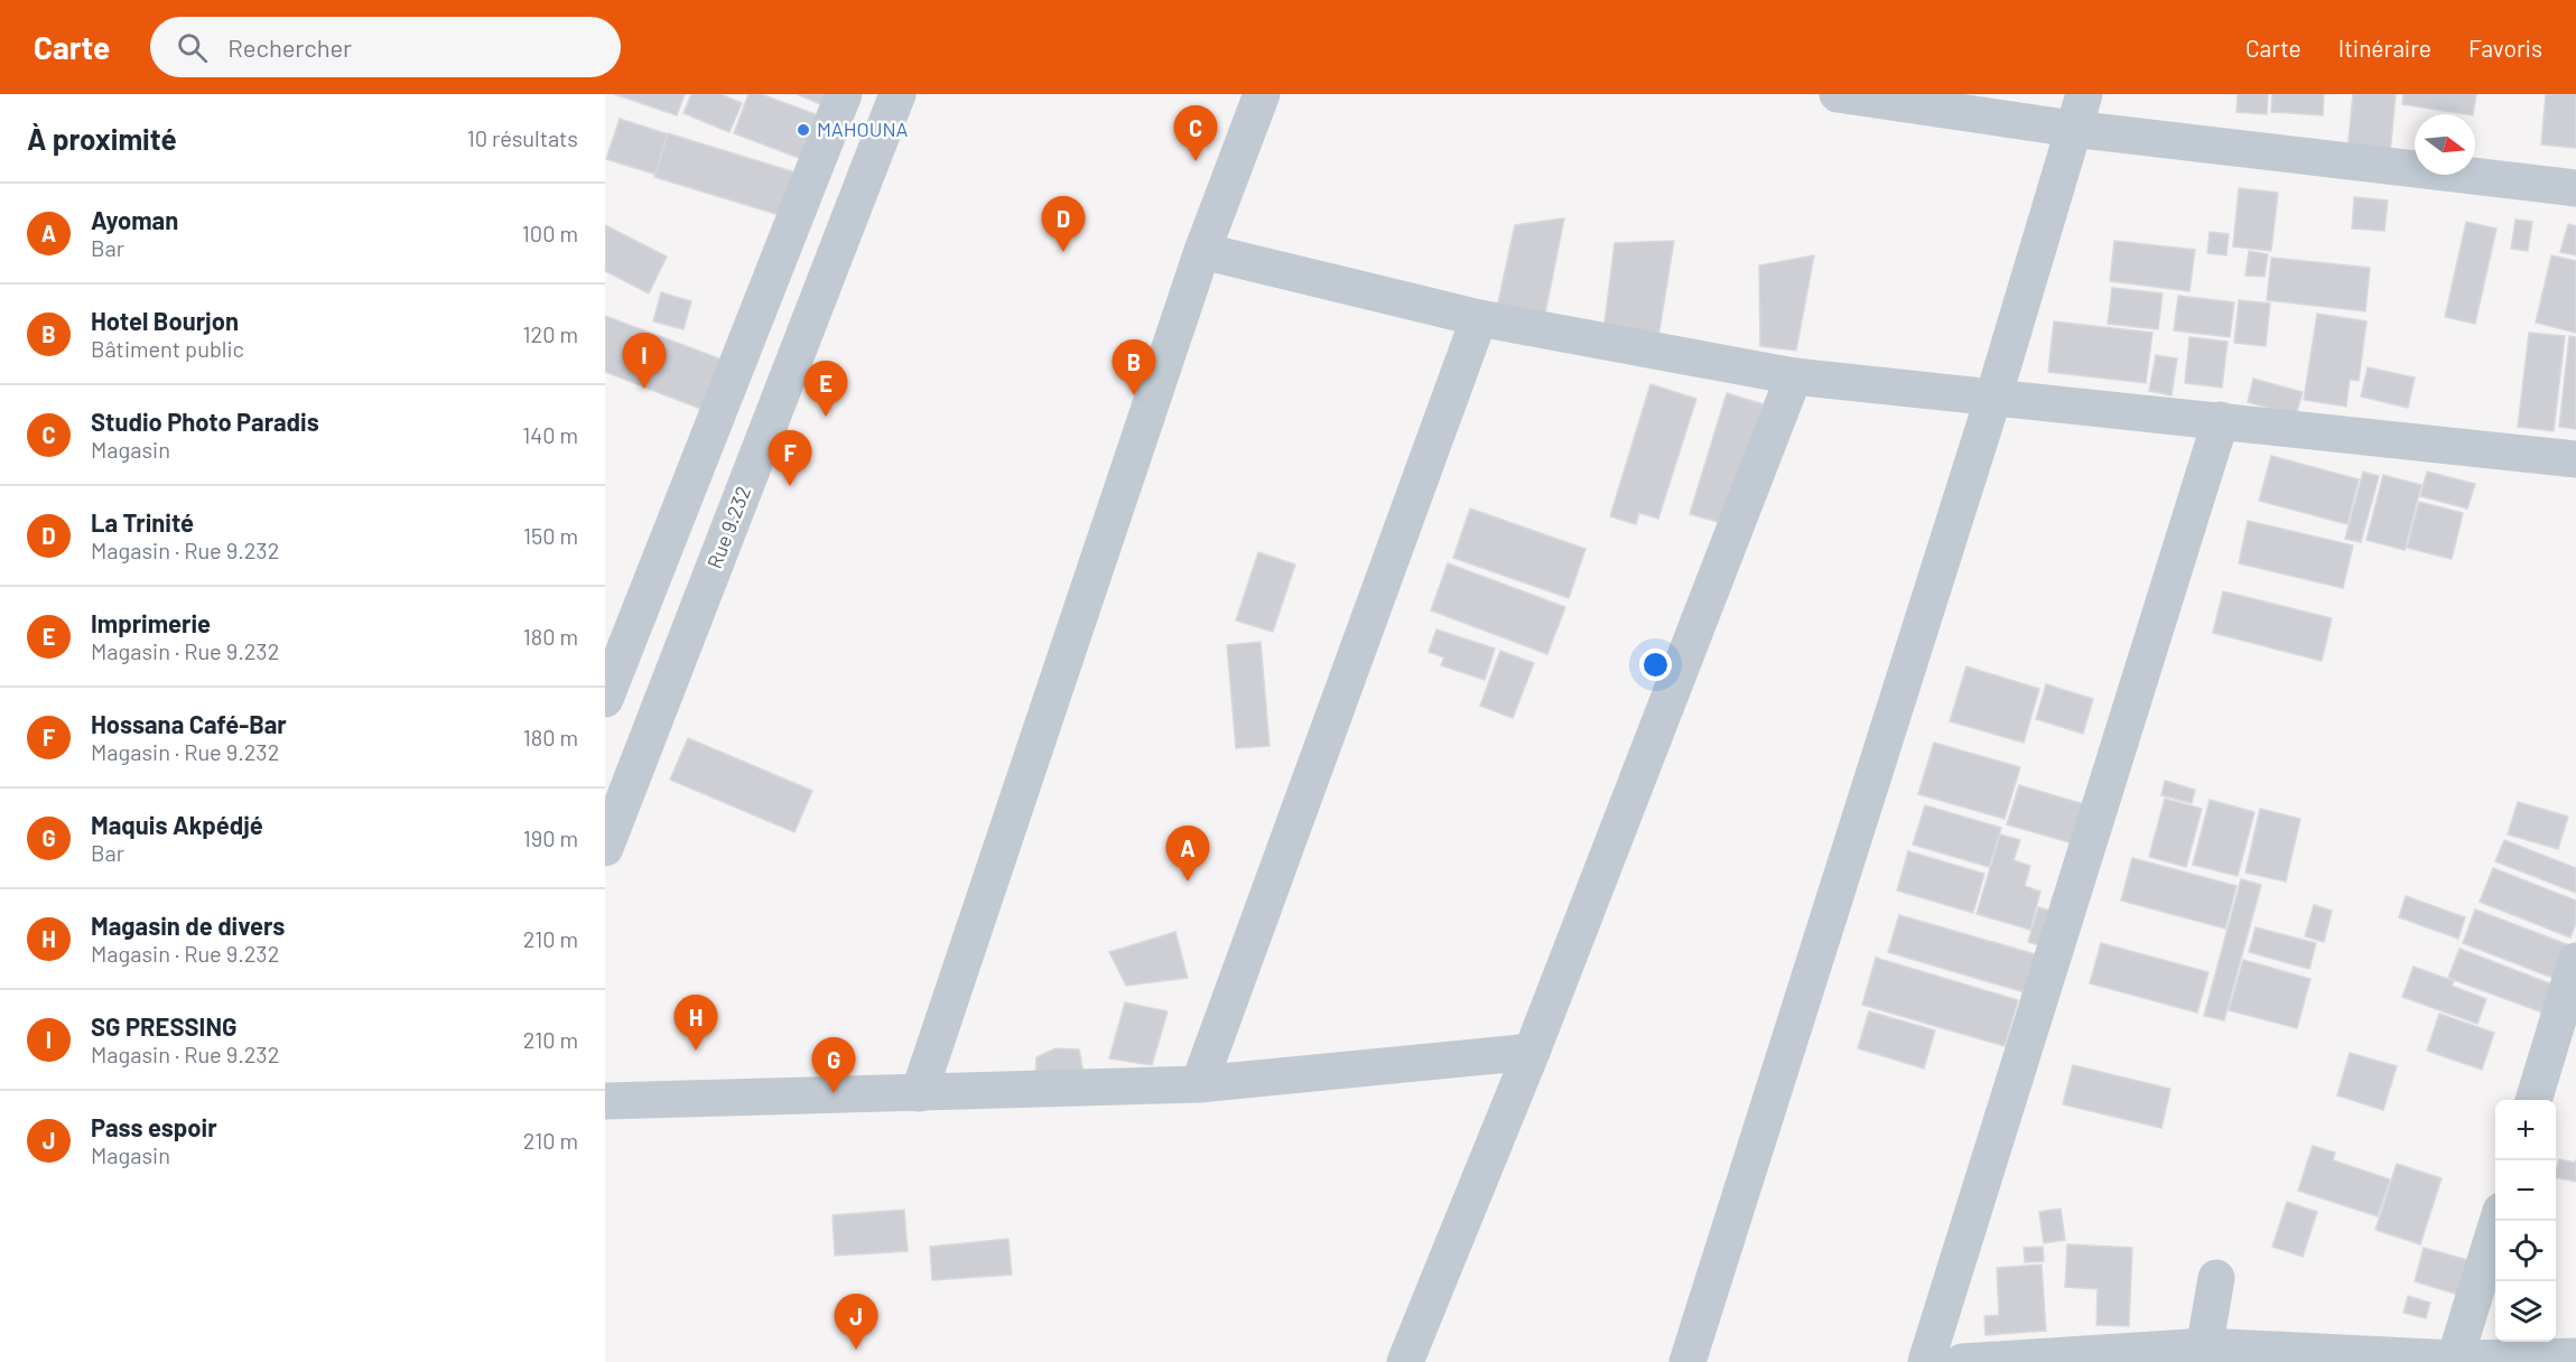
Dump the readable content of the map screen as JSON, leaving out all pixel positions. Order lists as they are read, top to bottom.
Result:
{
  "streets": {
    "street": ["Rue 9.232"]
  },
  "places": ["MAHOUNA"],
  "north": "right",
  "page": {
    "header": "Carte",
    "search": "Rechercher",
    "nav": ["Carte", "Itinéraire", "Favoris"],
    "heading": ["À proximité", "10 résultats"],
    "pins": [
      "C",
      "D",
      "I",
      "B",
      "E",
      "F",
      "A",
      "H",
      "G",
      "J"
    ],
    "list": [
      {
        "mark": "A",
        "name": "Ayoman",
        "note": "Bar",
        "value": "100 m"
      },
      {
        "mark": "B",
        "name": "Hotel Bourjon",
        "note": "Bâtiment public",
        "value": "120 m"
      },
      {
        "mark": "C",
        "name": "Studio Photo Paradis",
        "note": "Magasin",
        "value": "140 m"
      },
      {
        "mark": "D",
        "name": "La Trinité",
        "note": "Magasin · Rue 9.232",
        "value": "150 m"
      },
      {
        "mark": "E",
        "name": "Imprimerie",
        "note": "Magasin · Rue 9.232",
        "value": "180 m"
      },
      {
        "mark": "F",
        "name": "Hossana Café-Bar",
        "note": "Magasin · Rue 9.232",
        "value": "180 m"
      },
      {
        "mark": "G",
        "name": "Maquis Akpédjé",
        "note": "Bar",
        "value": "190 m"
      },
      {
        "mark": "H",
        "name": "Magasin de divers",
        "note": "Magasin · Rue 9.232",
        "value": "210 m"
      },
      {
        "mark": "I",
        "name": "SG PRESSING",
        "note": "Magasin · Rue 9.232",
        "value": "210 m"
      },
      {
        "mark": "J",
        "name": "Pass espoir",
        "note": "Magasin",
        "value": "210 m"
      }
    ],
    "map_buttons": ["+", "−"]
  }
}
